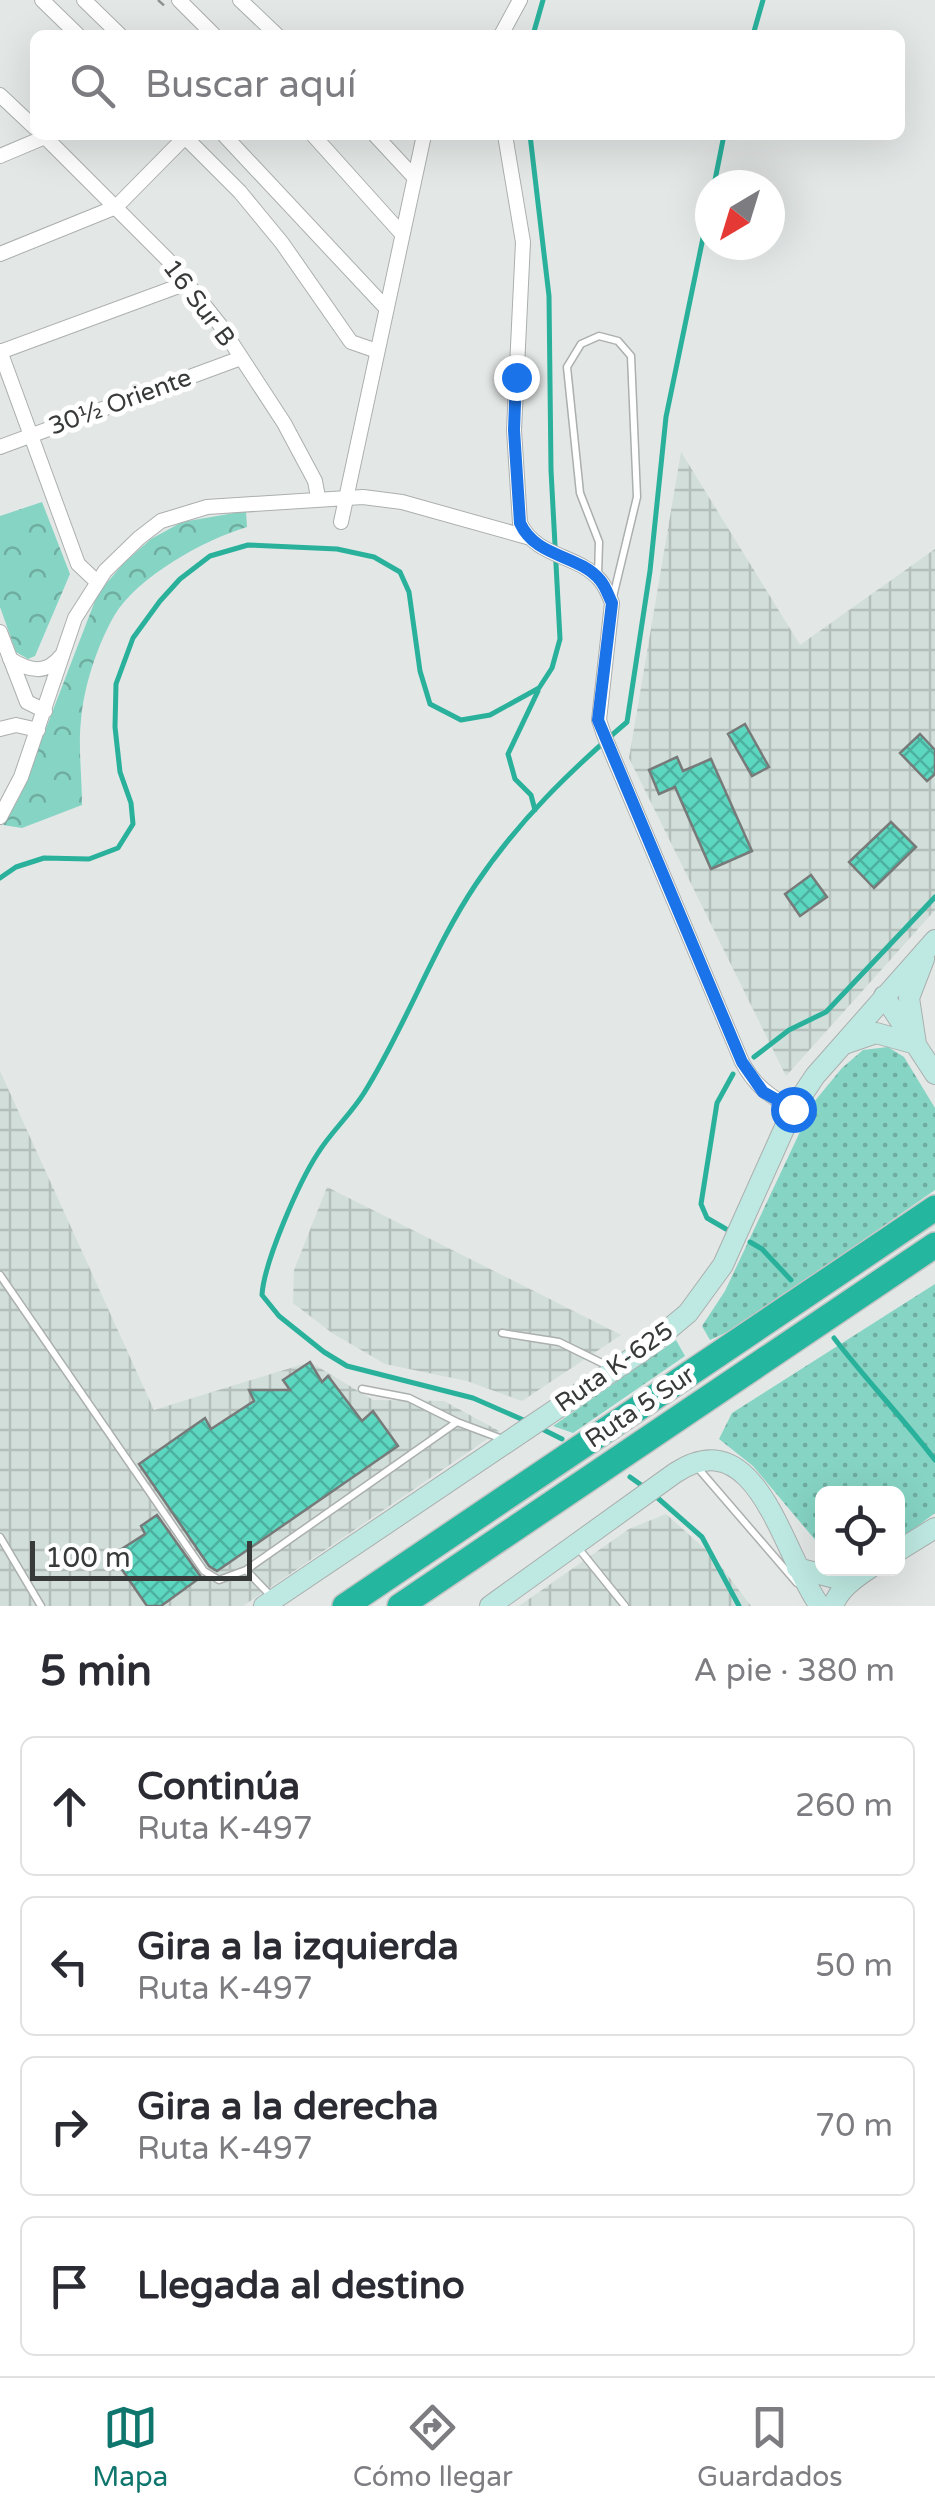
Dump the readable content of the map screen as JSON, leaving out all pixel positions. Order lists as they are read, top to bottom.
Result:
{
  "streets": {
    "highway": ["Ruta 5 Sur"],
    "main road": ["Ruta K-625"],
    "street": ["16 Sur B", "30½ Oriente"]
  },
  "crossings": [
    ["16 Sur B", "30½ Oriente"]
  ],
  "scale_bar": "100 m",
  "north": "bottom left",
  "page": {
    "search": "Buscar aquí",
    "scale": "100 m",
    "heading": ["5 min", "A pie · 380 m"],
    "list": [
      ["Continúa", "Ruta K-497", "260 m"],
      ["Gira a la izquierda", "Ruta K-497", "50 m"],
      ["Gira a la derecha", "Ruta K-497", "70 m"],
      "Llegada al destino"
    ],
    "nav": ["Mapa", "Cómo llegar", "Guardados"]
  }
}
